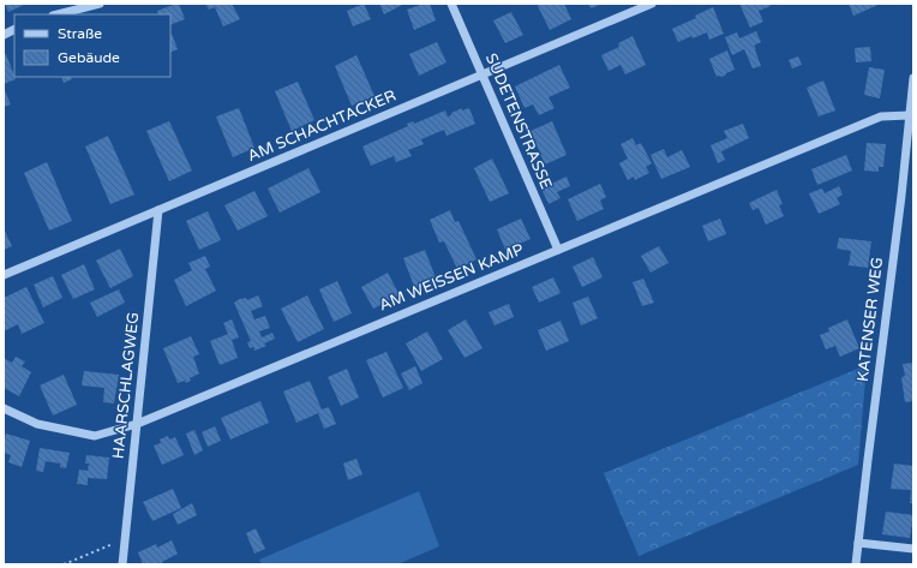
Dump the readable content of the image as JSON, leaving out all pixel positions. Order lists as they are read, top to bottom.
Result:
{
  "streets": {
    "street": [
      "SUDETENSTRASSE",
      "AM SCHACHTACKER",
      "AM WEISSEN KAMP",
      "KATENSER WEG",
      "HAARSCHLAGWEG"
    ]
  },
  "crossings": [
    ["SUDETENSTRASSE", "AM SCHACHTACKER"],
    ["SUDETENSTRASSE", "AM WEISSEN KAMP"],
    ["AM SCHACHTACKER", "HAARSCHLAGWEG"],
    ["AM WEISSEN KAMP", "KATENSER WEG"],
    ["AM WEISSEN KAMP", "HAARSCHLAGWEG"]
  ],
  "legend": ["Straße", "Gebäude"]
}
